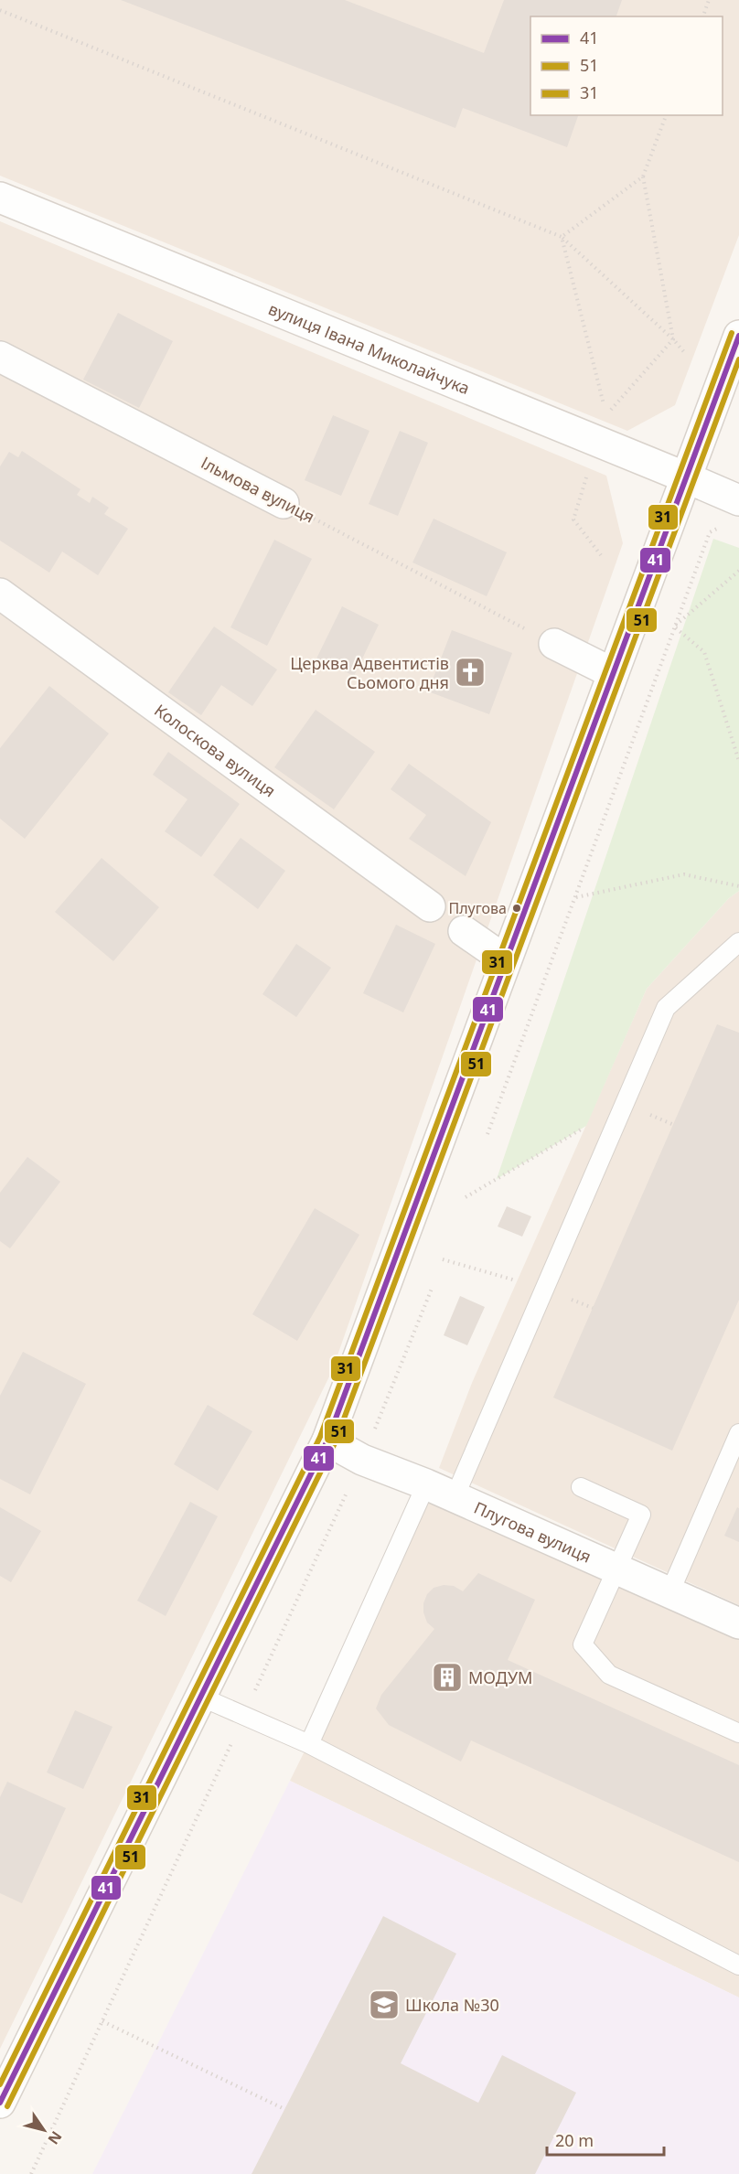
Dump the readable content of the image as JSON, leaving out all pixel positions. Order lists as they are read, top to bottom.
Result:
{
  "streets": {
    "main road": [
      "вулиця Івана Миколайчука",
      "Ільмова вулиця",
      "Колоскова вулиця",
      "Плугова вулиця"
    ]
  },
  "places": {
    "church": ["Церква Адвентистів Сьомого дня"],
    "other": ["Плугова"],
    "building": ["МОДУМ"],
    "school or university": ["Школа №30"]
  },
  "lines": ["transit line 31", "transit line 41", "transit line 51"],
  "legend": ["41", "51", "31"],
  "scale_bar": "20 m",
  "north": "bottom right"
}
